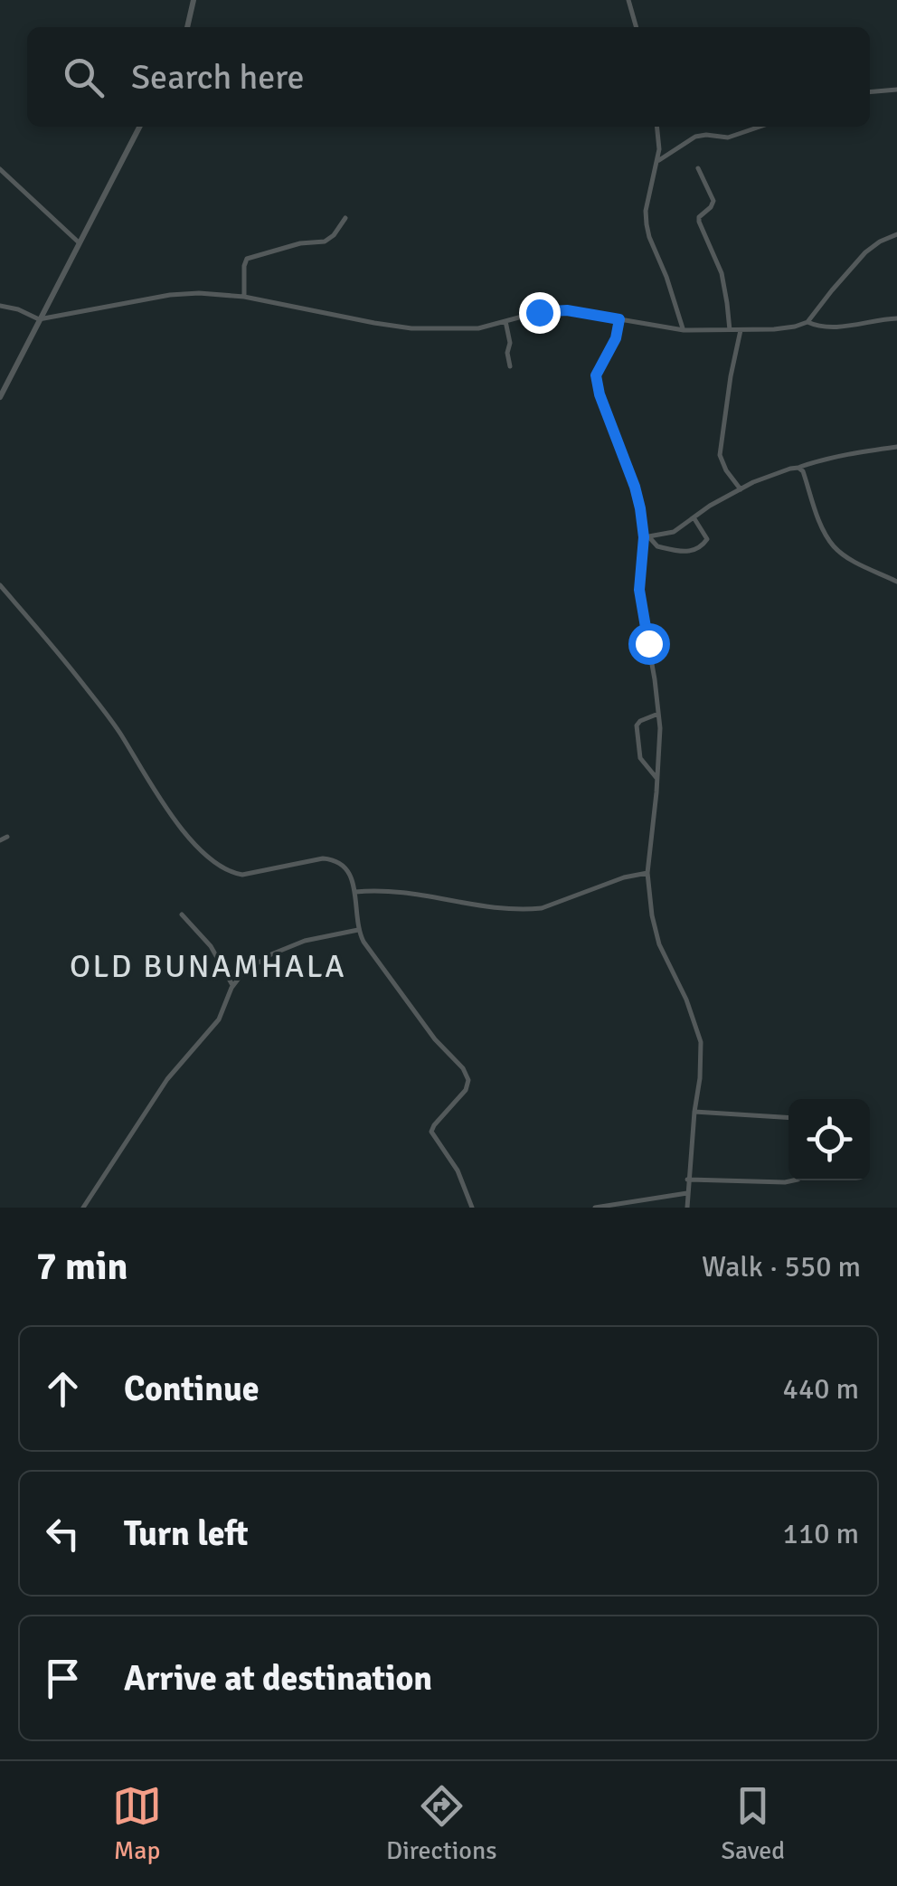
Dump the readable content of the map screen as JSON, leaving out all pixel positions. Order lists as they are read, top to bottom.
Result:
{
  "districts": ["OLD BUNAMHALA"],
  "page": {
    "search": "Search here",
    "heading": ["7 min", "Walk · 550 m"],
    "list": [
      ["Continue", "440 m"],
      ["Turn left", "110 m"],
      "Arrive at destination"
    ],
    "nav": ["Map", "Directions", "Saved"]
  }
}
